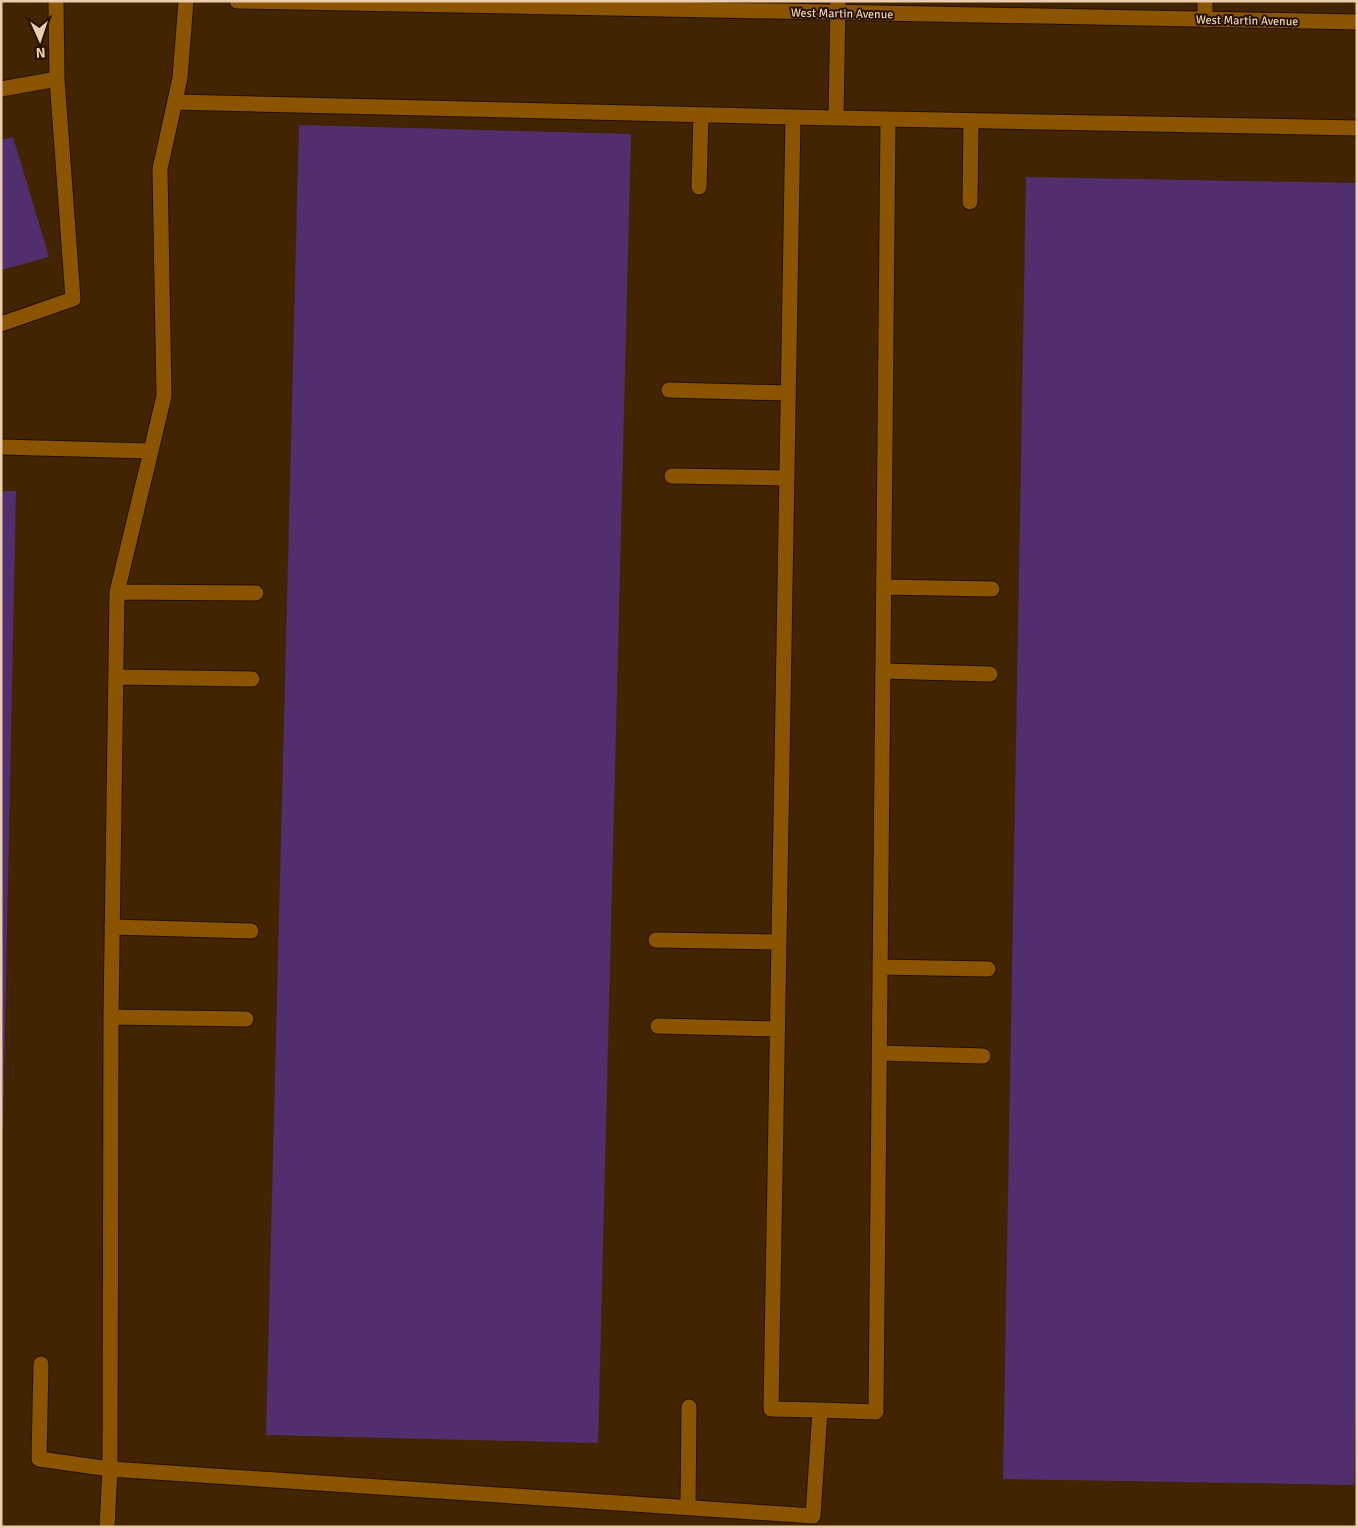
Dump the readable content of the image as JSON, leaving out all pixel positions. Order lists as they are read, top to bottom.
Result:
{
  "streets": {
    "street": ["West Martin Avenue"]
  },
  "north": "bottom"
}
